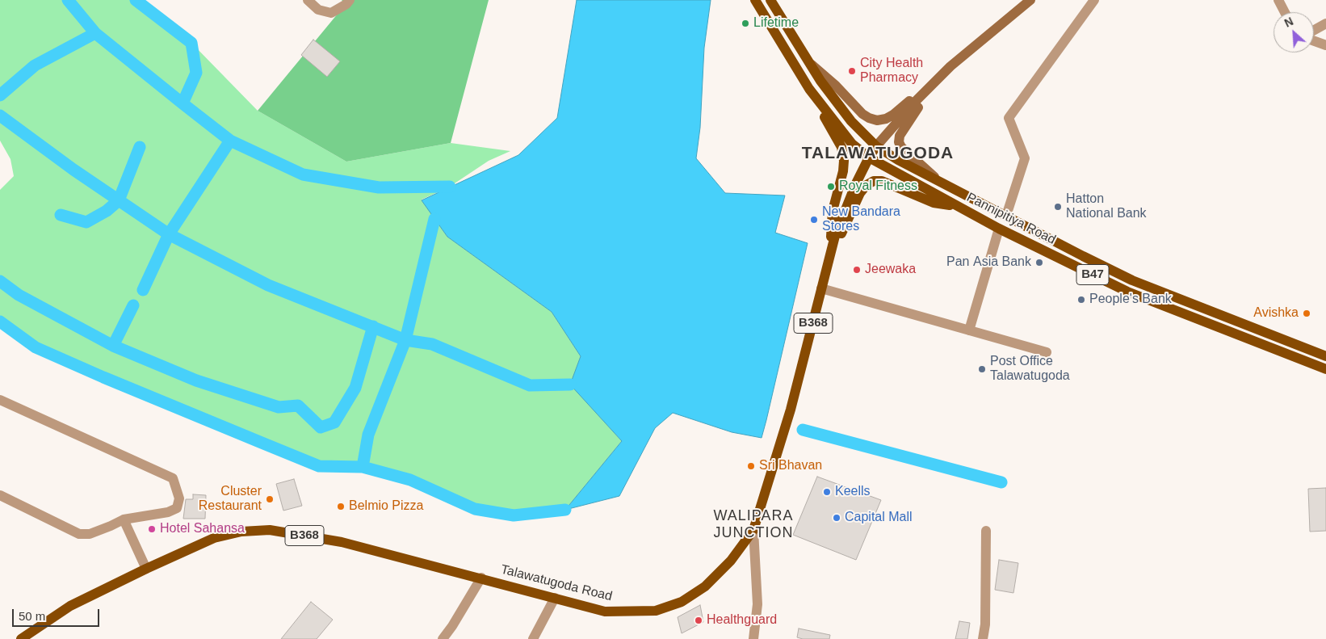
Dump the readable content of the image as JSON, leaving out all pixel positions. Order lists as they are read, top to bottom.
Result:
{
  "streets": {
    "main road": [
      "Pannipitiya Road",
      "B47",
      "B368",
      "Talawatugoda Road"
    ]
  },
  "crossings": [
    ["Pannipitiya Road", "Talawatugoda Road"]
  ],
  "districts": ["TALAWATUGODA", "WALIPARA JUNCTION"],
  "places": [
    "Lifetime",
    "City Health Pharmacy",
    "Royal Fitness",
    "Hatton National Bank",
    "New Bandara Stores",
    "Pan Asia Bank",
    "Jeewaka",
    "People's Bank",
    "Avishka",
    "Post Office Talawatugoda",
    "Sri Bhavan",
    "Keells",
    "Cluster Restaurant",
    "Belmio Pizza",
    "Capital Mall",
    "Hotel Sahansa",
    "Healthguard"
  ],
  "scale_bar": "50 m",
  "north": "top left"
}
